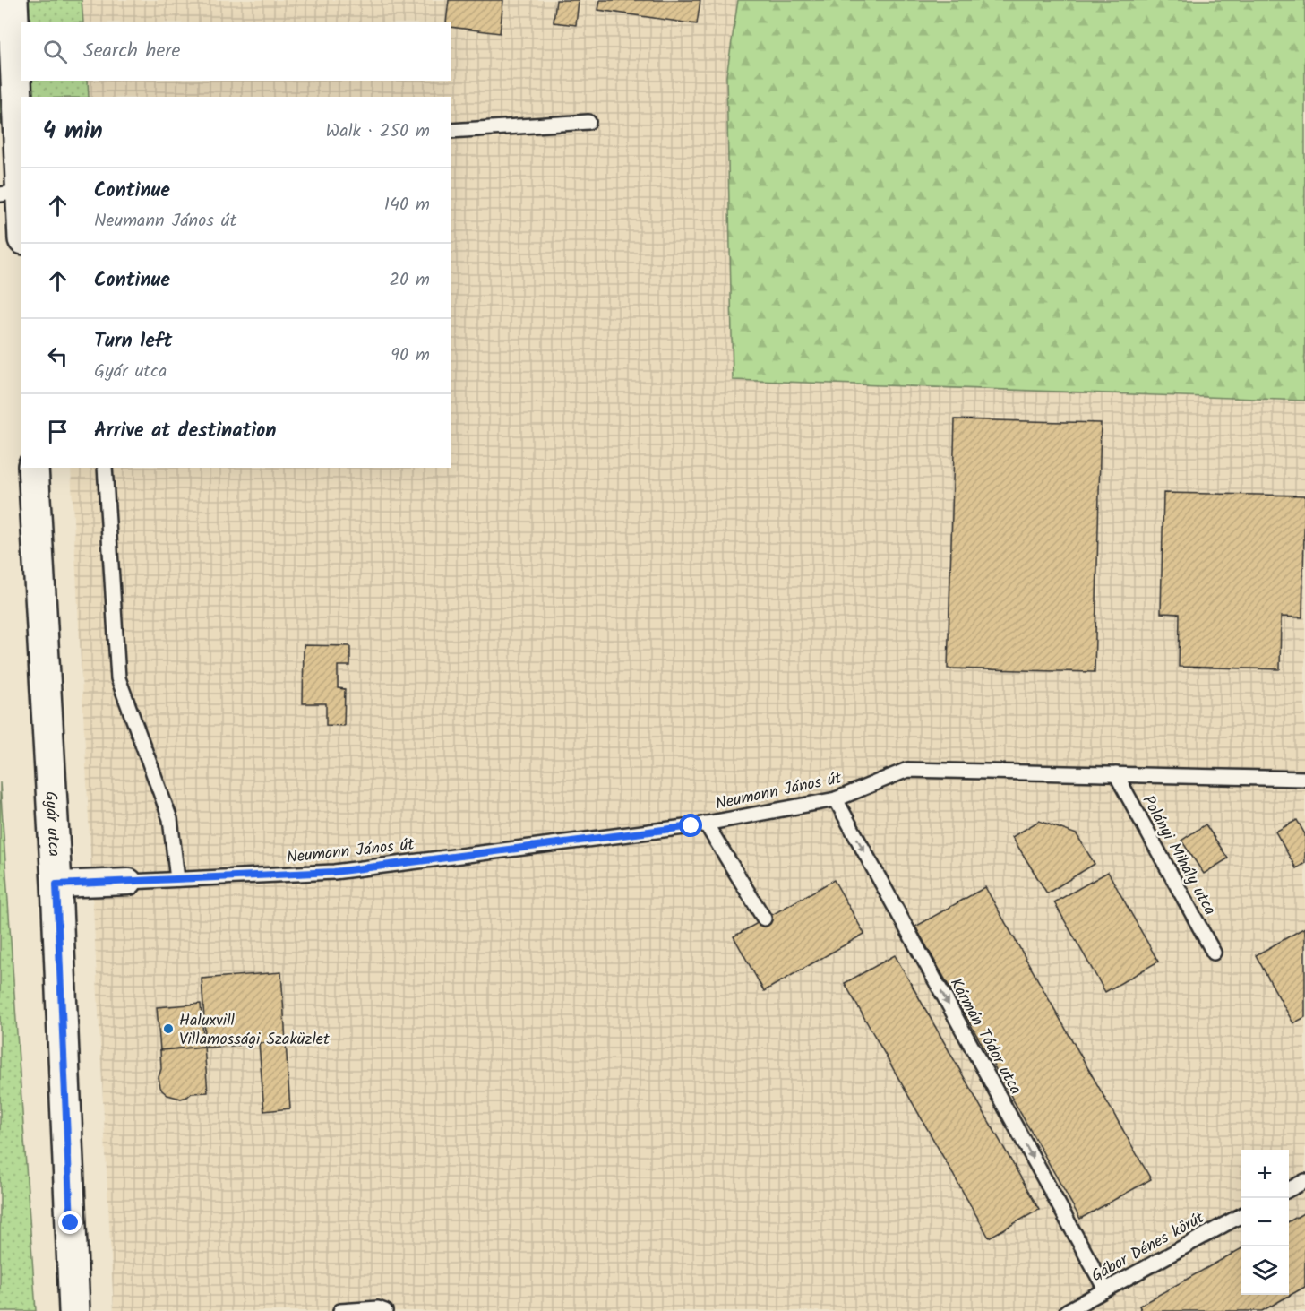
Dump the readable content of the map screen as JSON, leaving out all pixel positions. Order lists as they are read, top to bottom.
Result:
{
  "streets": {
    "main road": ["Gyár utca"],
    "lane": [
      "Neumann János út",
      "Polányi Mihály utca",
      "Kármán Tódor utca",
      "Gábor Dénes körút"
    ]
  },
  "crossings": [
    ["Neumann János út", "Polányi Mihály utca"],
    ["Neumann János út", "Kármán Tódor utca"],
    ["Kármán Tódor utca", "Gábor Dénes körút"]
  ],
  "one_way": ["Kármán Tódor utca"],
  "places": ["Haluxvill Villamossági Szaküzlet"],
  "page": {
    "search": "Search here",
    "heading": ["4 min", "Walk · 250 m"],
    "list": [
      ["Continue", "Neumann János út", "140 m"],
      ["Continue", "20 m"],
      ["Turn left", "Gyár utca", "90 m"],
      "Arrive at destination"
    ],
    "map_buttons": ["+", "−"]
  }
}
